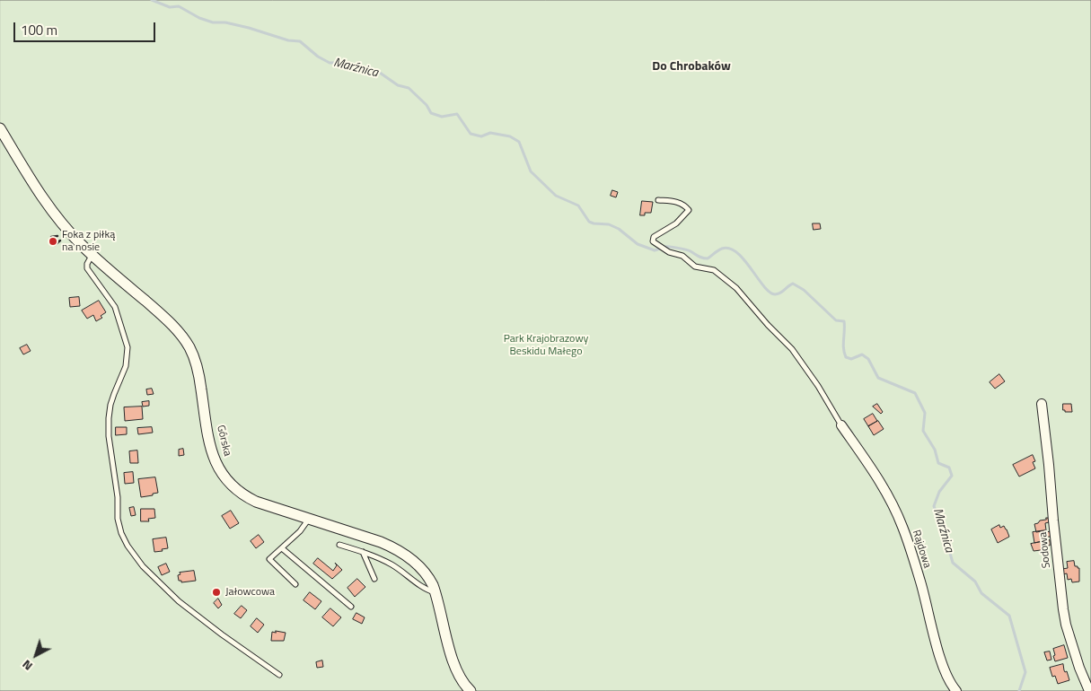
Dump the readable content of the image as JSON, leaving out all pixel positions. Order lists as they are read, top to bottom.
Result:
{
  "streets": {
    "street": ["Górska", "Rajdowa", "Sodowa"]
  },
  "districts": ["Do Chrobaków"],
  "water": ["Marźnica"],
  "parks": ["Park Krajobrazowy Beskidu Małego"],
  "places": ["Foka z piłką na nosie", "Jałowcowa"],
  "scale_bar": "100 m",
  "north": "bottom left"
}
